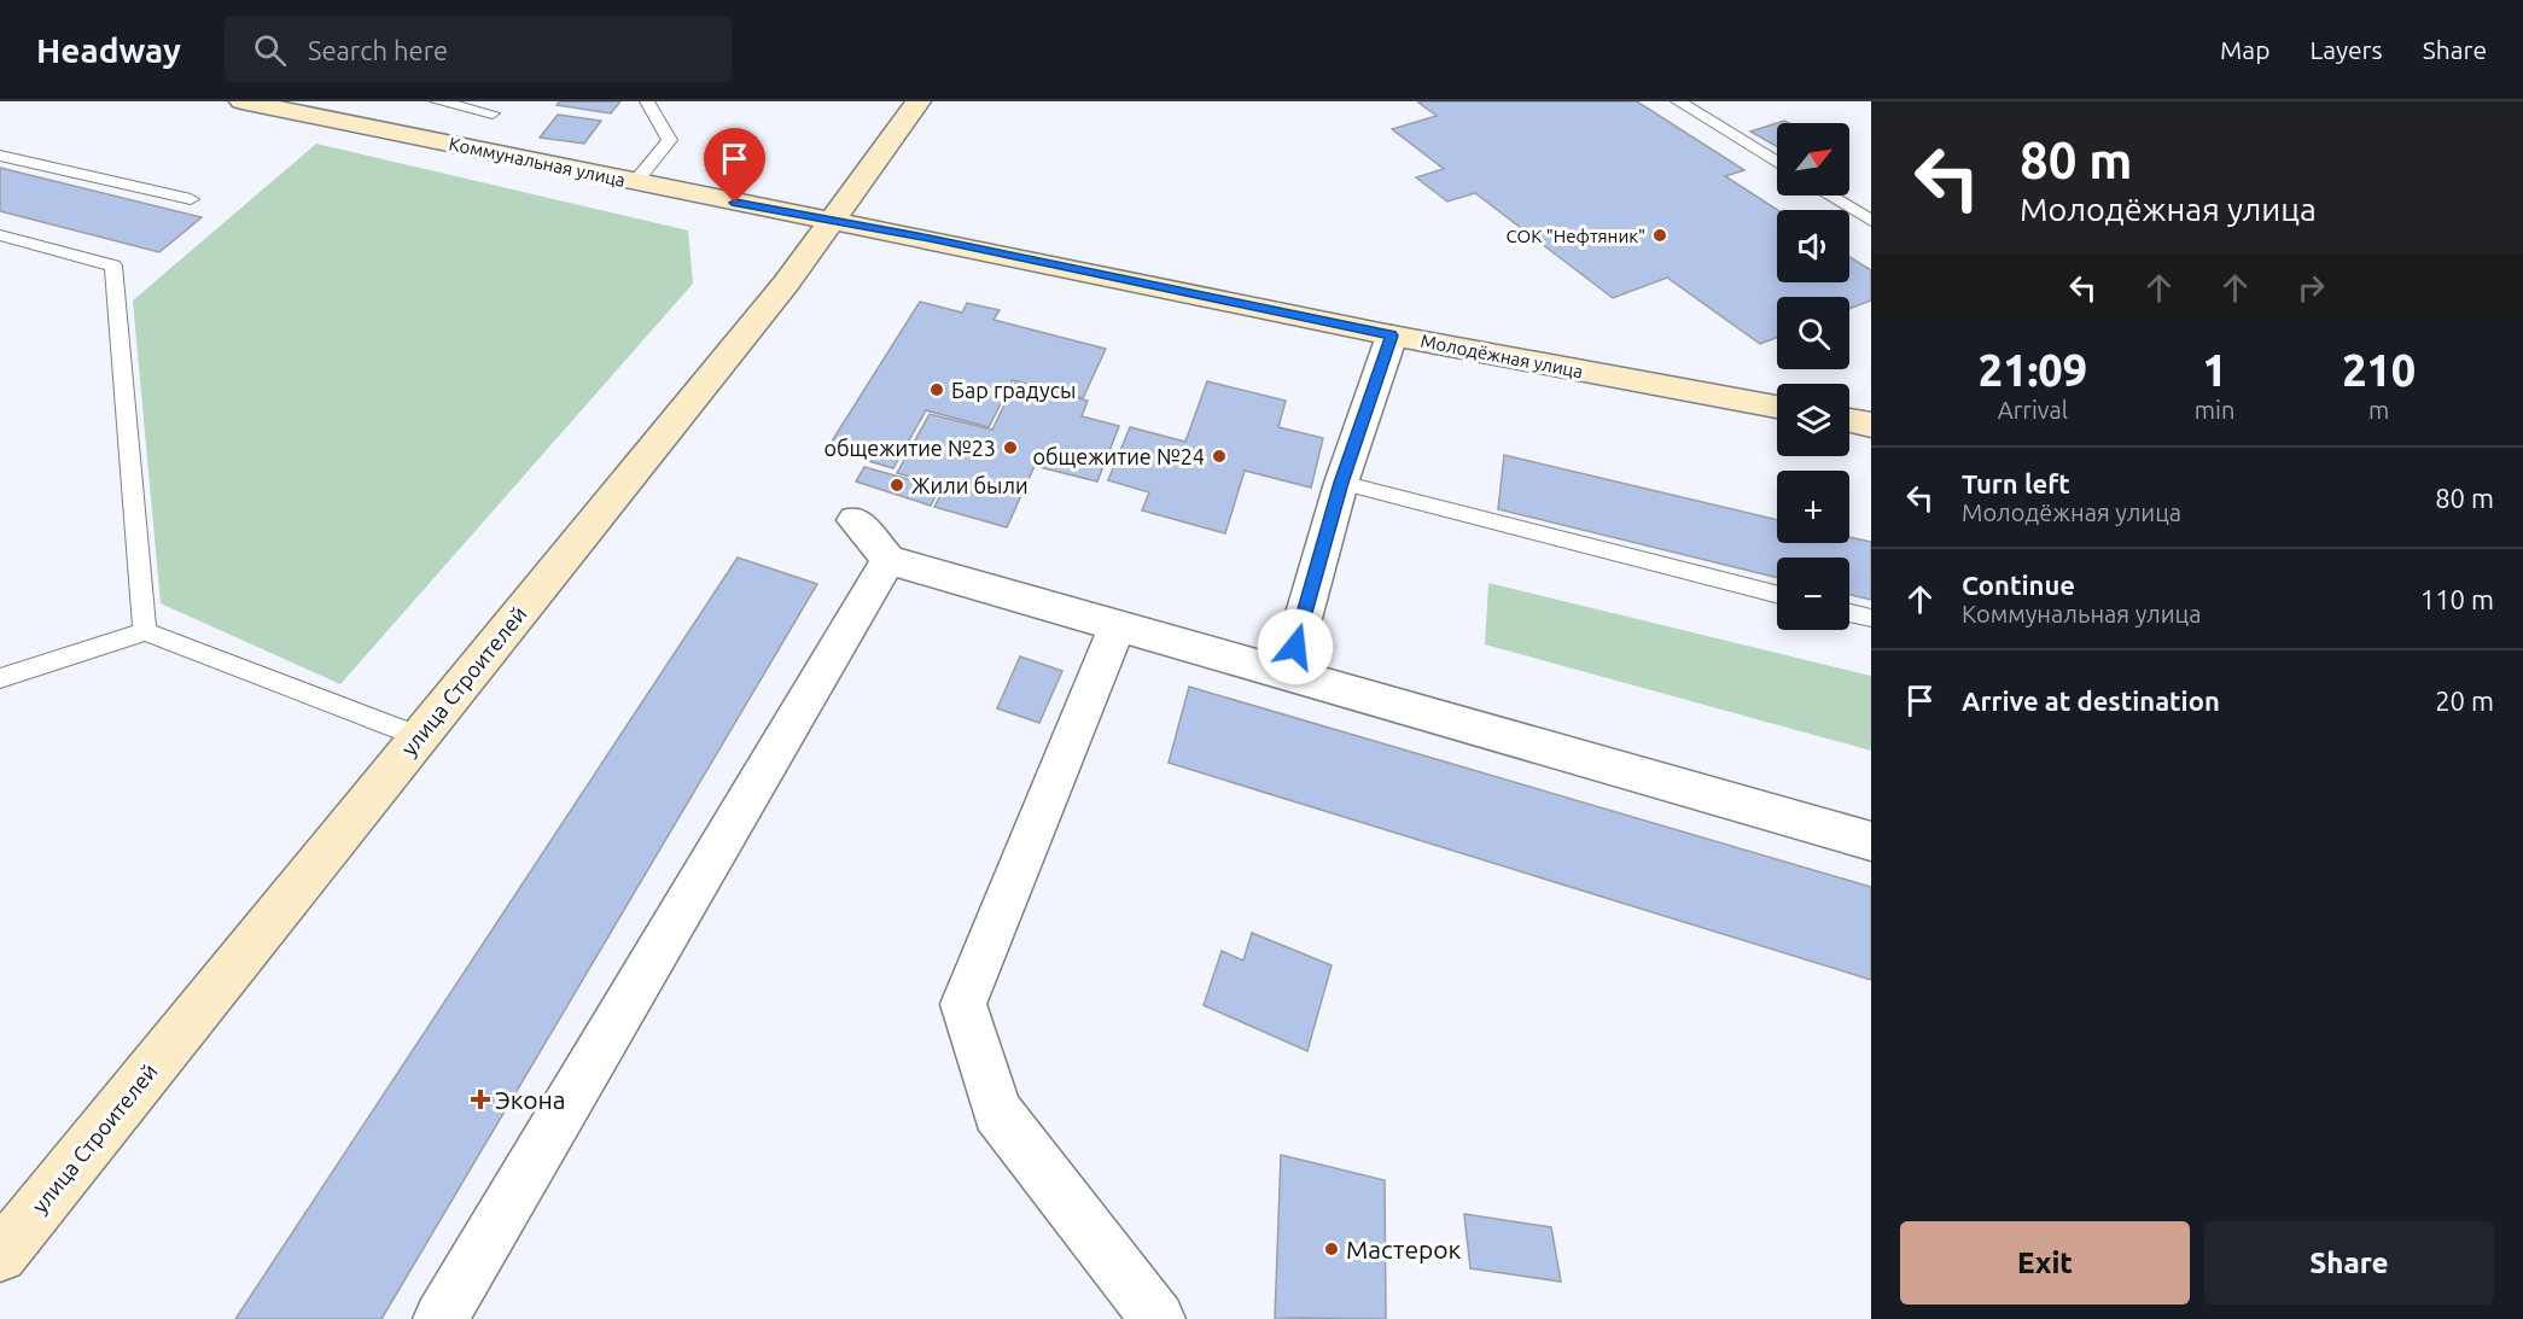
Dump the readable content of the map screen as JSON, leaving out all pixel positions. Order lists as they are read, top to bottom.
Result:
{
  "streets": {
    "main road": ["Коммунальная улица", "Молодёжная улица", "улица Строителей"]
  },
  "crossings": [
    ["Коммунальная улица", "Молодёжная улица"],
    ["Коммунальная улица", "улица Строителей"],
    ["Молодёжная улица", "улица Строителей"]
  ],
  "places": {
    "other": [
      "СОК \"Нефтяник\"",
      "Бар градусы",
      "общежитие №23",
      "общежитие №24",
      "Жили были",
      "Мастерок"
    ],
    "health": ["Экона"]
  },
  "north": "top right",
  "page": {
    "header": "Headway",
    "search": "Search here",
    "nav": ["Map", "Layers", "Share"],
    "turn": ["80 m", "Молодёжная улица"],
    "map_buttons": ["+", "−"],
    "eta": [
      "21:09",
      "Arrival",
      "1",
      "min",
      "210",
      "m"
    ],
    "list": [
      {
        "name": "Turn left",
        "note": "Молодёжная улица",
        "value": "80 m"
      },
      {
        "name": "Continue",
        "note": "Коммунальная улица",
        "value": "110 m"
      },
      {
        "name": "Arrive at destination",
        "value": "20 m"
      }
    ],
    "buttons": ["Exit", "Share"]
  }
}
